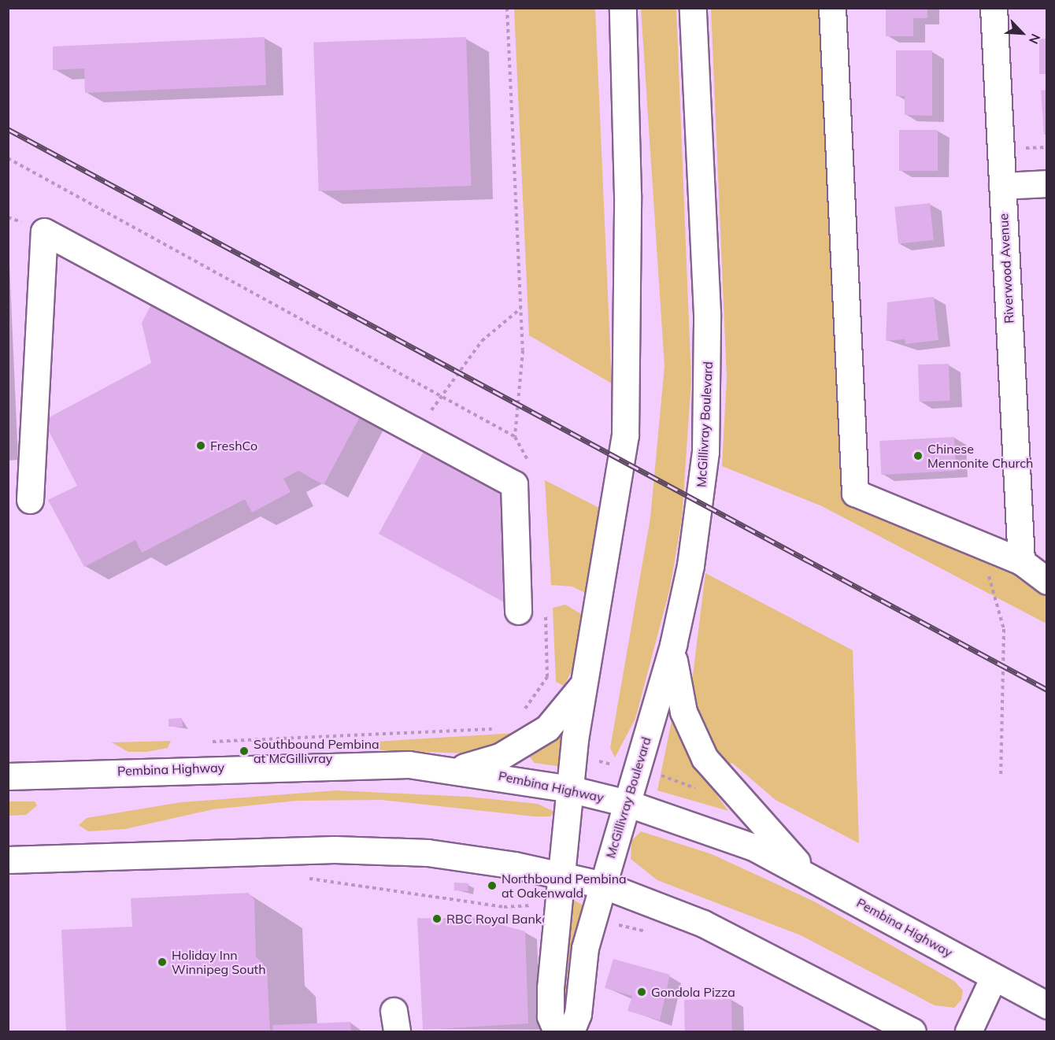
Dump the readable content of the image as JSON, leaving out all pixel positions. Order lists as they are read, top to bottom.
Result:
{
  "streets": {
    "main road": ["Riverwood Avenue", "McGillivray Boulevard", "Pembina Highway"]
  },
  "crossings": [
    ["McGillivray Boulevard", "Pembina Highway"]
  ],
  "places": [
    "FreshCo",
    "Chinese Mennonite Church",
    "Southbound Pembina at McGillivray",
    "Northbound Pembina at Oakenwald",
    "RBC Royal Bank",
    "Holiday Inn Winnipeg South",
    "Gondola Pizza"
  ],
  "north": "bottom right"
}
